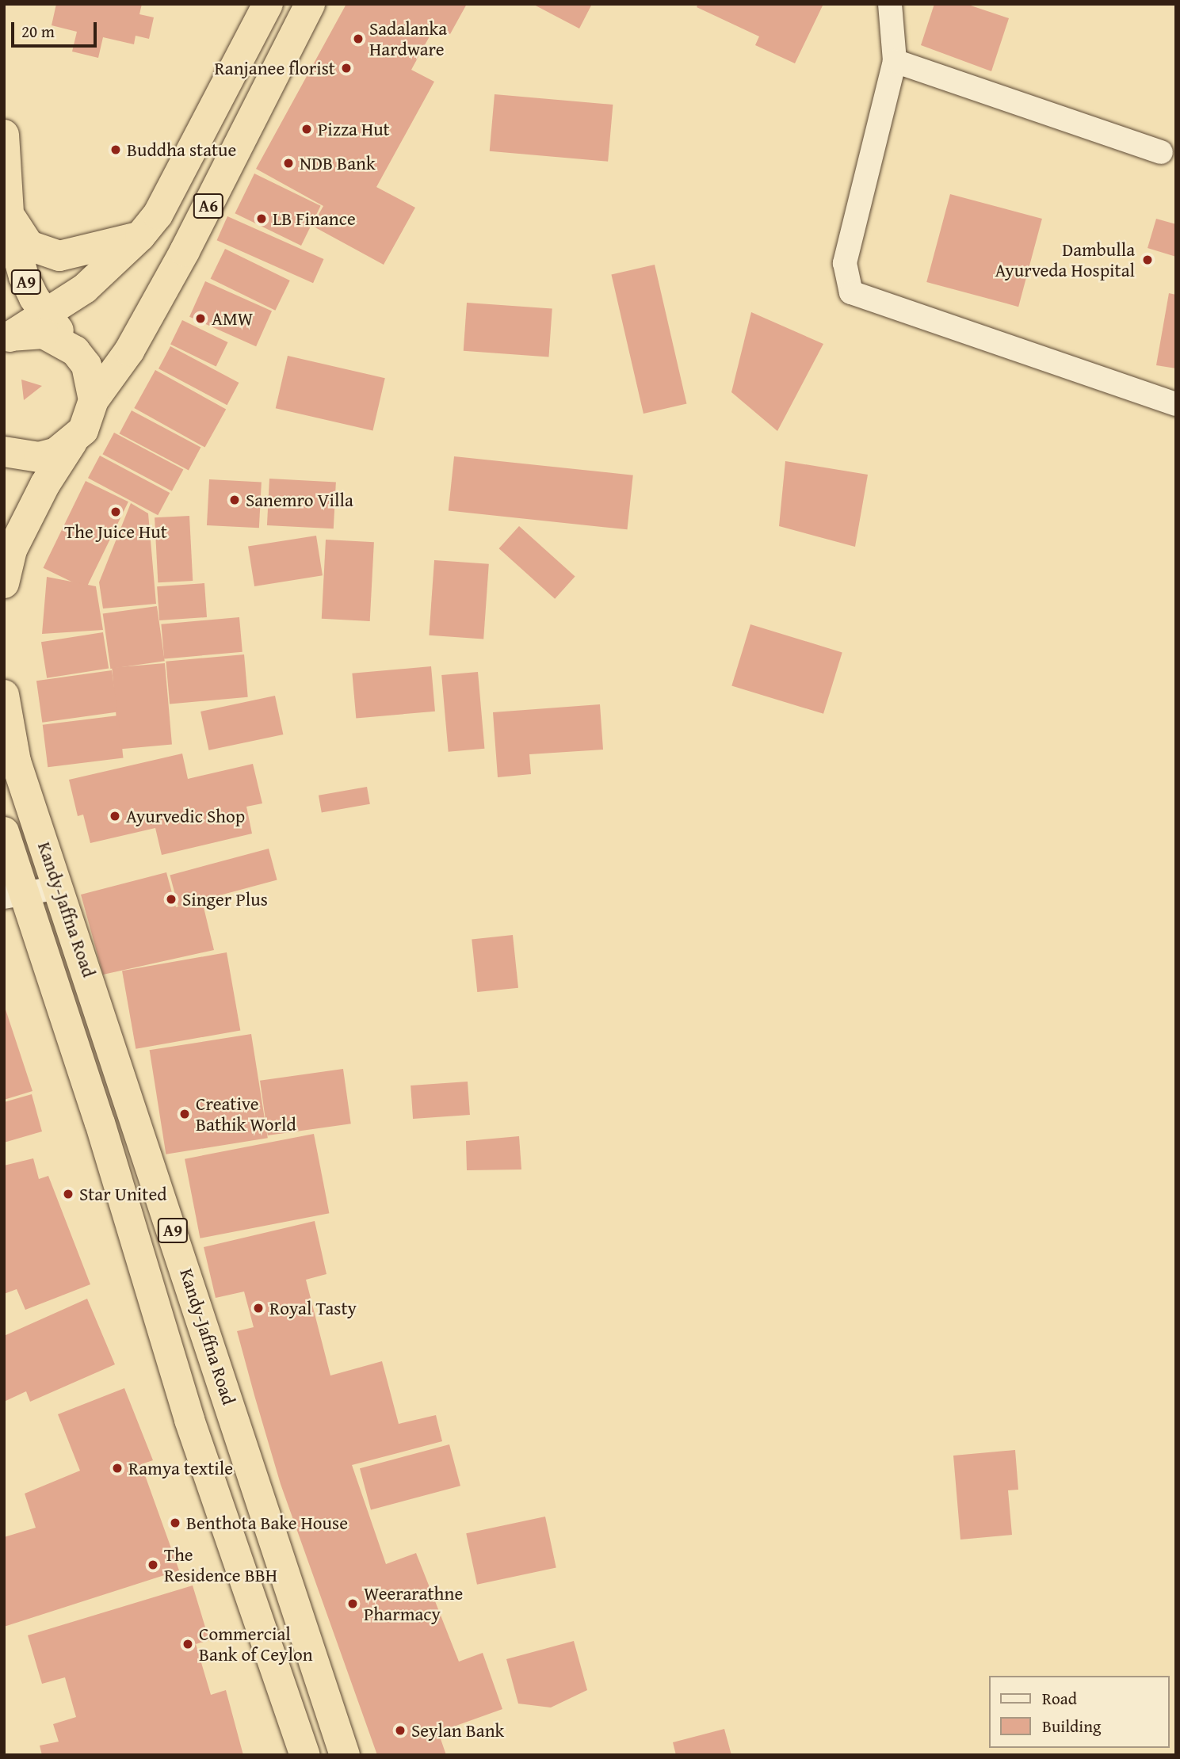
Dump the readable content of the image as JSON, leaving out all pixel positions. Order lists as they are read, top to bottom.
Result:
{
  "streets": {
    "highway": ["A6", "A9", "Kandy-Jaffna Road"]
  },
  "crossings": [
    ["A6", "A9"]
  ],
  "places": [
    "Sadalanka Hardware",
    "Ranjanee florist",
    "Pizza Hut",
    "Buddha statue",
    "NDB Bank",
    "LB Finance",
    "Dambulla Ayurveda Hospital",
    "AMW",
    "Sanemro Villa",
    "The Juice Hut",
    "Ayurvedic Shop",
    "Singer Plus",
    "Creative Bathik World",
    "Star United",
    "Royal Tasty",
    "Ramya textile",
    "Benthota Bake House",
    "The Residence BBH",
    "Weerarathne Pharmacy",
    "Commercial Bank of Ceylon",
    "Seylan Bank"
  ],
  "legend": ["Road", "Building"],
  "scale_bar": "20 m"
}
